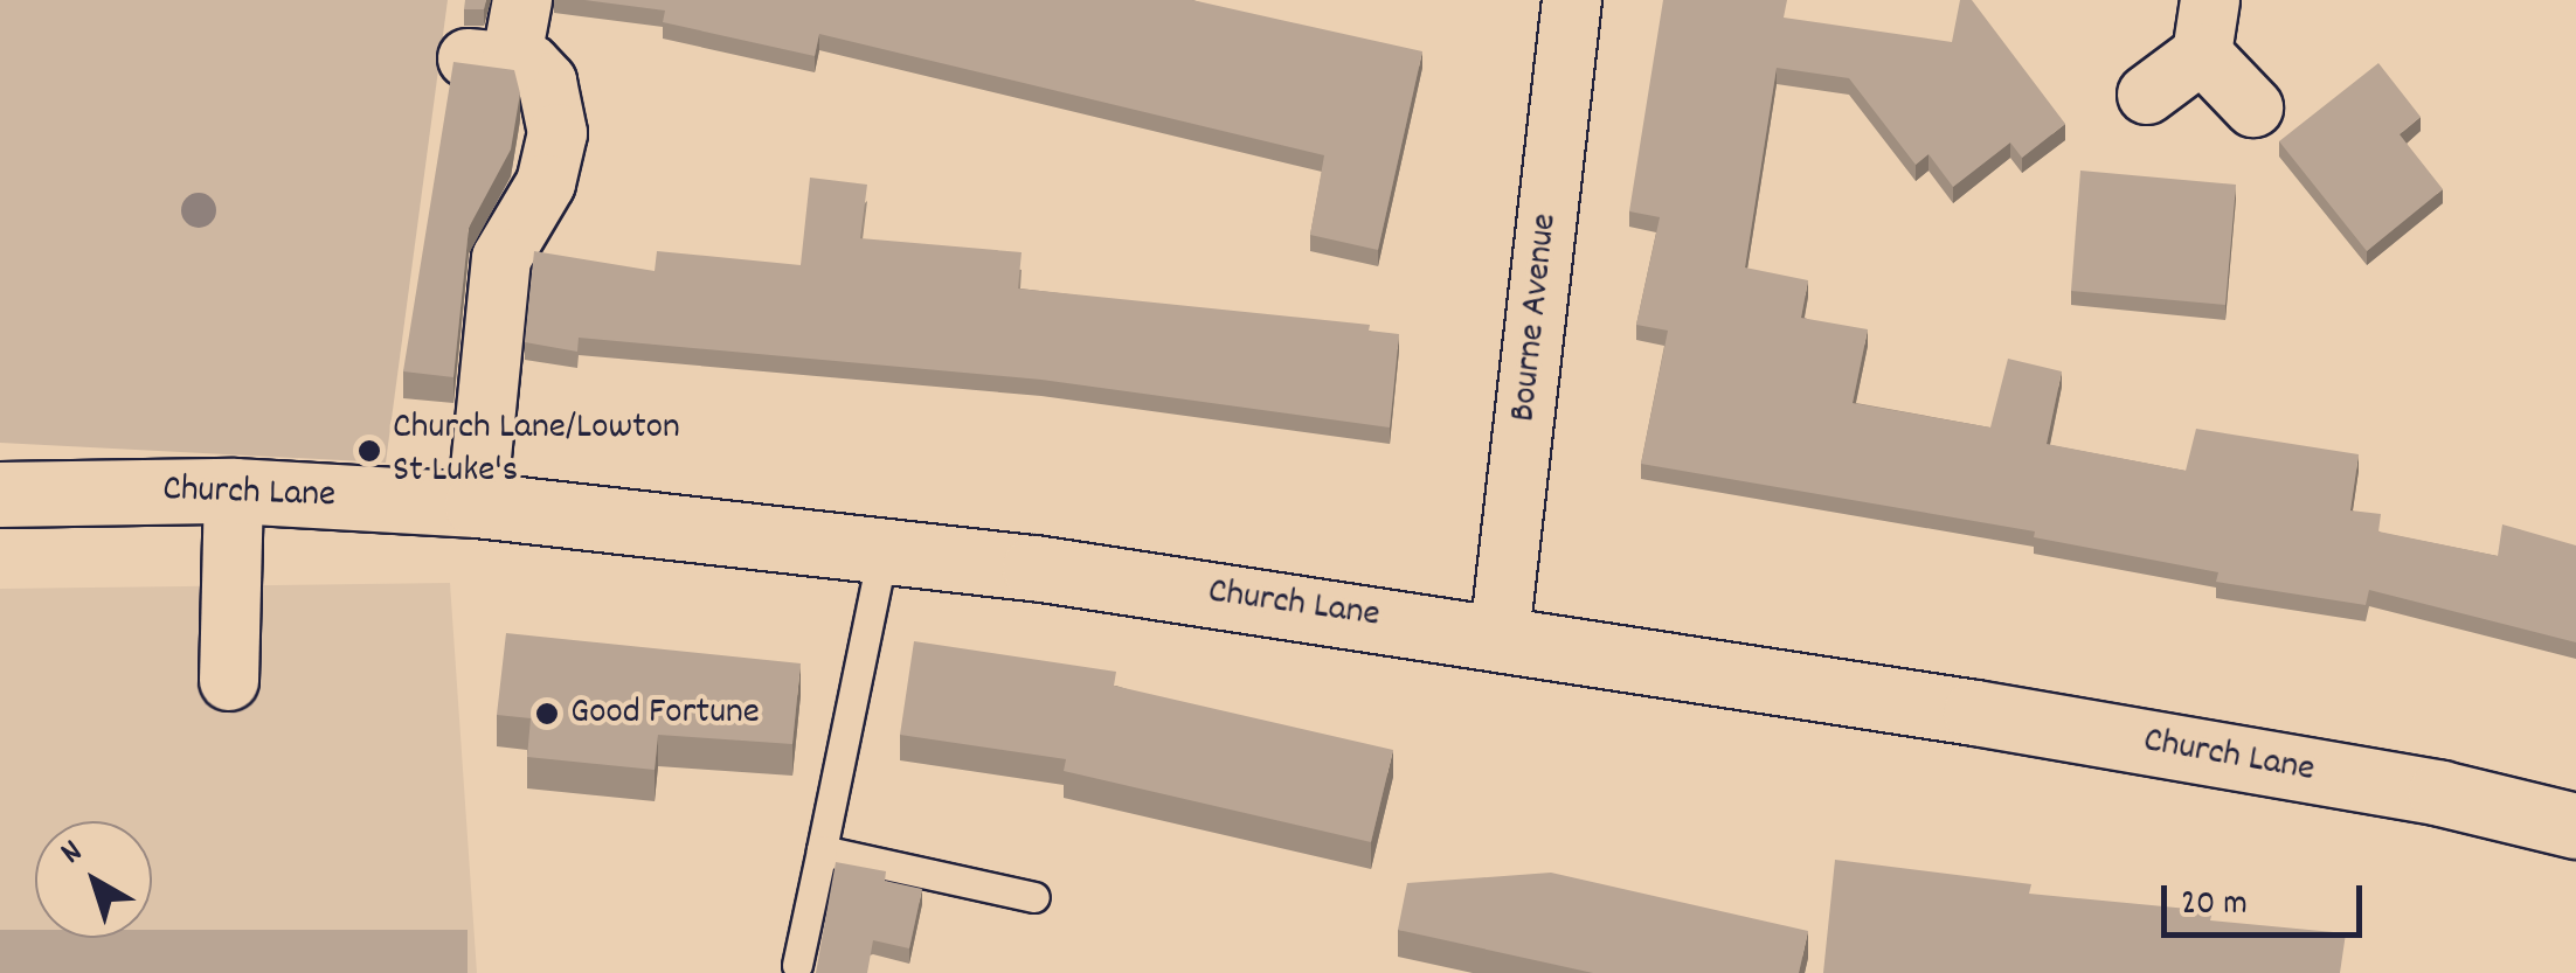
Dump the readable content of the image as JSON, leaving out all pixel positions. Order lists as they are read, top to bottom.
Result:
{
  "streets": {
    "main road": ["Church Lane"],
    "street": ["Bourne Avenue"]
  },
  "crossings": [
    ["Bourne Avenue", "Church Lane"]
  ],
  "places": ["Church Lane/Lowton St Luke's", "Good Fortune"],
  "scale_bar": "20 m",
  "north": "top left"
}
